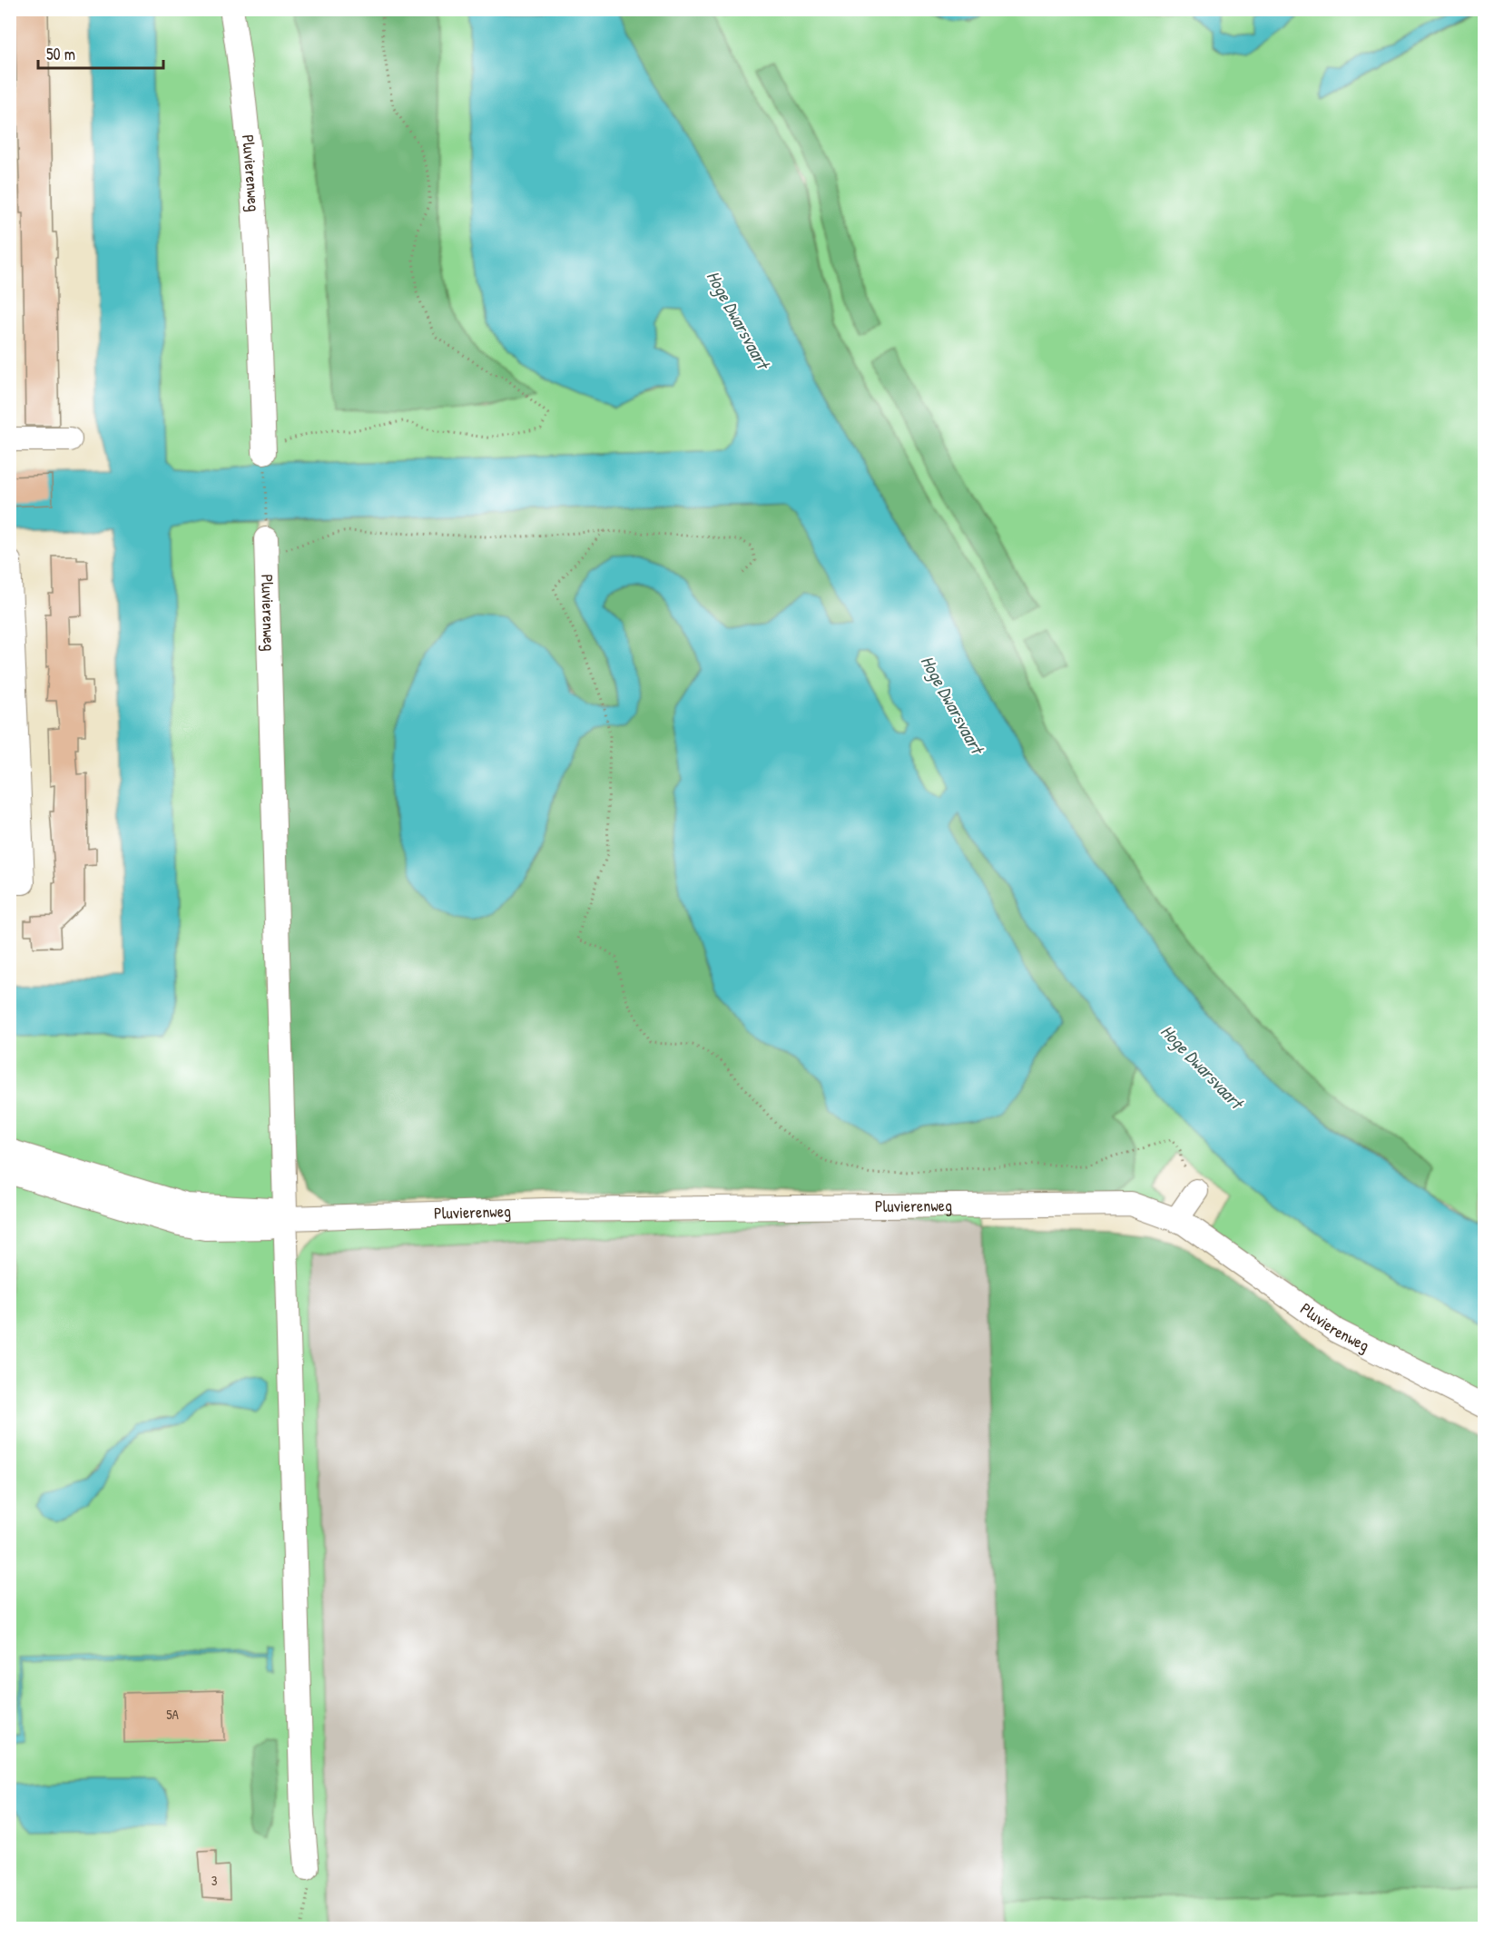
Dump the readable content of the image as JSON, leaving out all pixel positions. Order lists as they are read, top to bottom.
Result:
{
  "streets": {
    "street": ["Pluvierenweg"]
  },
  "water": ["Hoge Dwarsvaart"],
  "house_numbers": ["5A", "3"],
  "scale_bar": "50 m"
}
